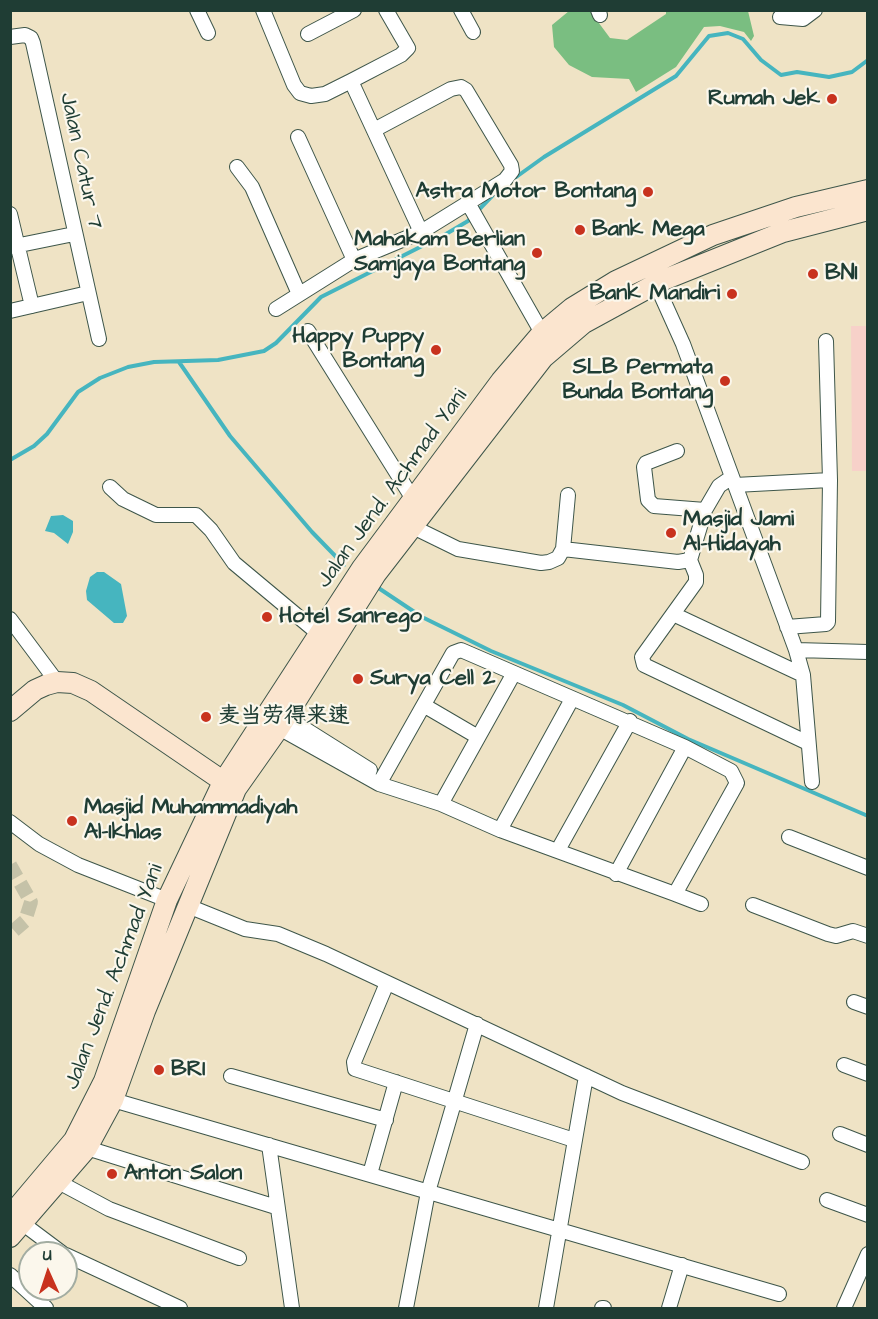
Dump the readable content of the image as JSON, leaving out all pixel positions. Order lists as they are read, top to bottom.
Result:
{
  "streets": {
    "street": ["Jalan Catur 7", "Jalan Jend. Achmad Yani"]
  },
  "places": [
    "Rumah Jek",
    "Astra Motor Bontang",
    "Bank Mega",
    "Mahakam Berlian Samjaya Bontang",
    "BNI",
    "Bank Mandiri",
    "Happy Puppy Bontang",
    "SLB Permata Bunda Bontang",
    "Masjid Jami Al-Hidayah",
    "Hotel Sanrego",
    "Surya Cell 2",
    "麦当劳得来速",
    "Masjid Muhammadiyah Al-Ikhlas",
    "BRI",
    "Anton Salon"
  ],
  "north": "top"
}
